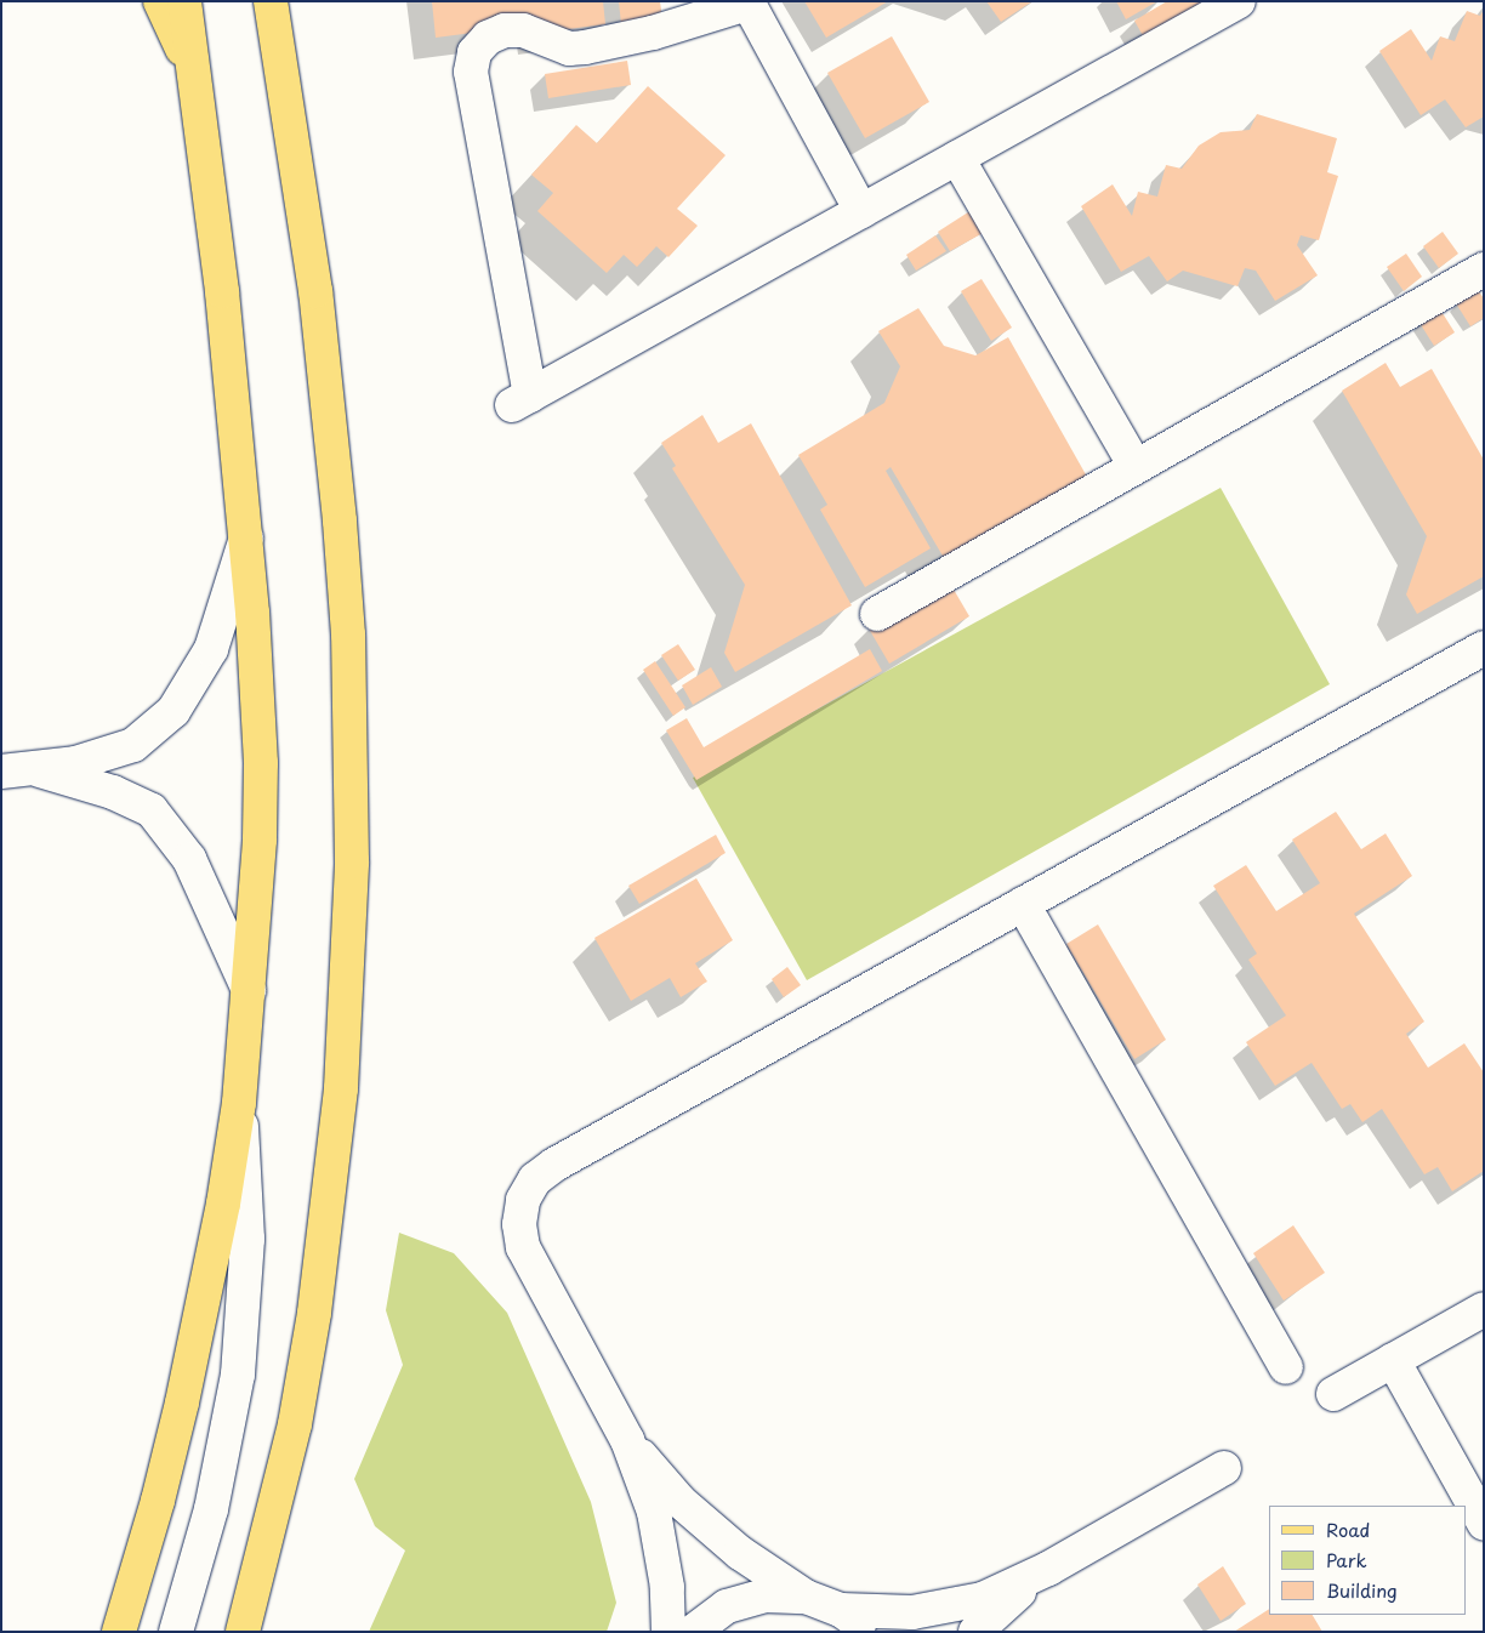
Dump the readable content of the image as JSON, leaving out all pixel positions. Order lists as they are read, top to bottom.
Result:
{
  "legend": ["Road", "Park", "Building"]
}
